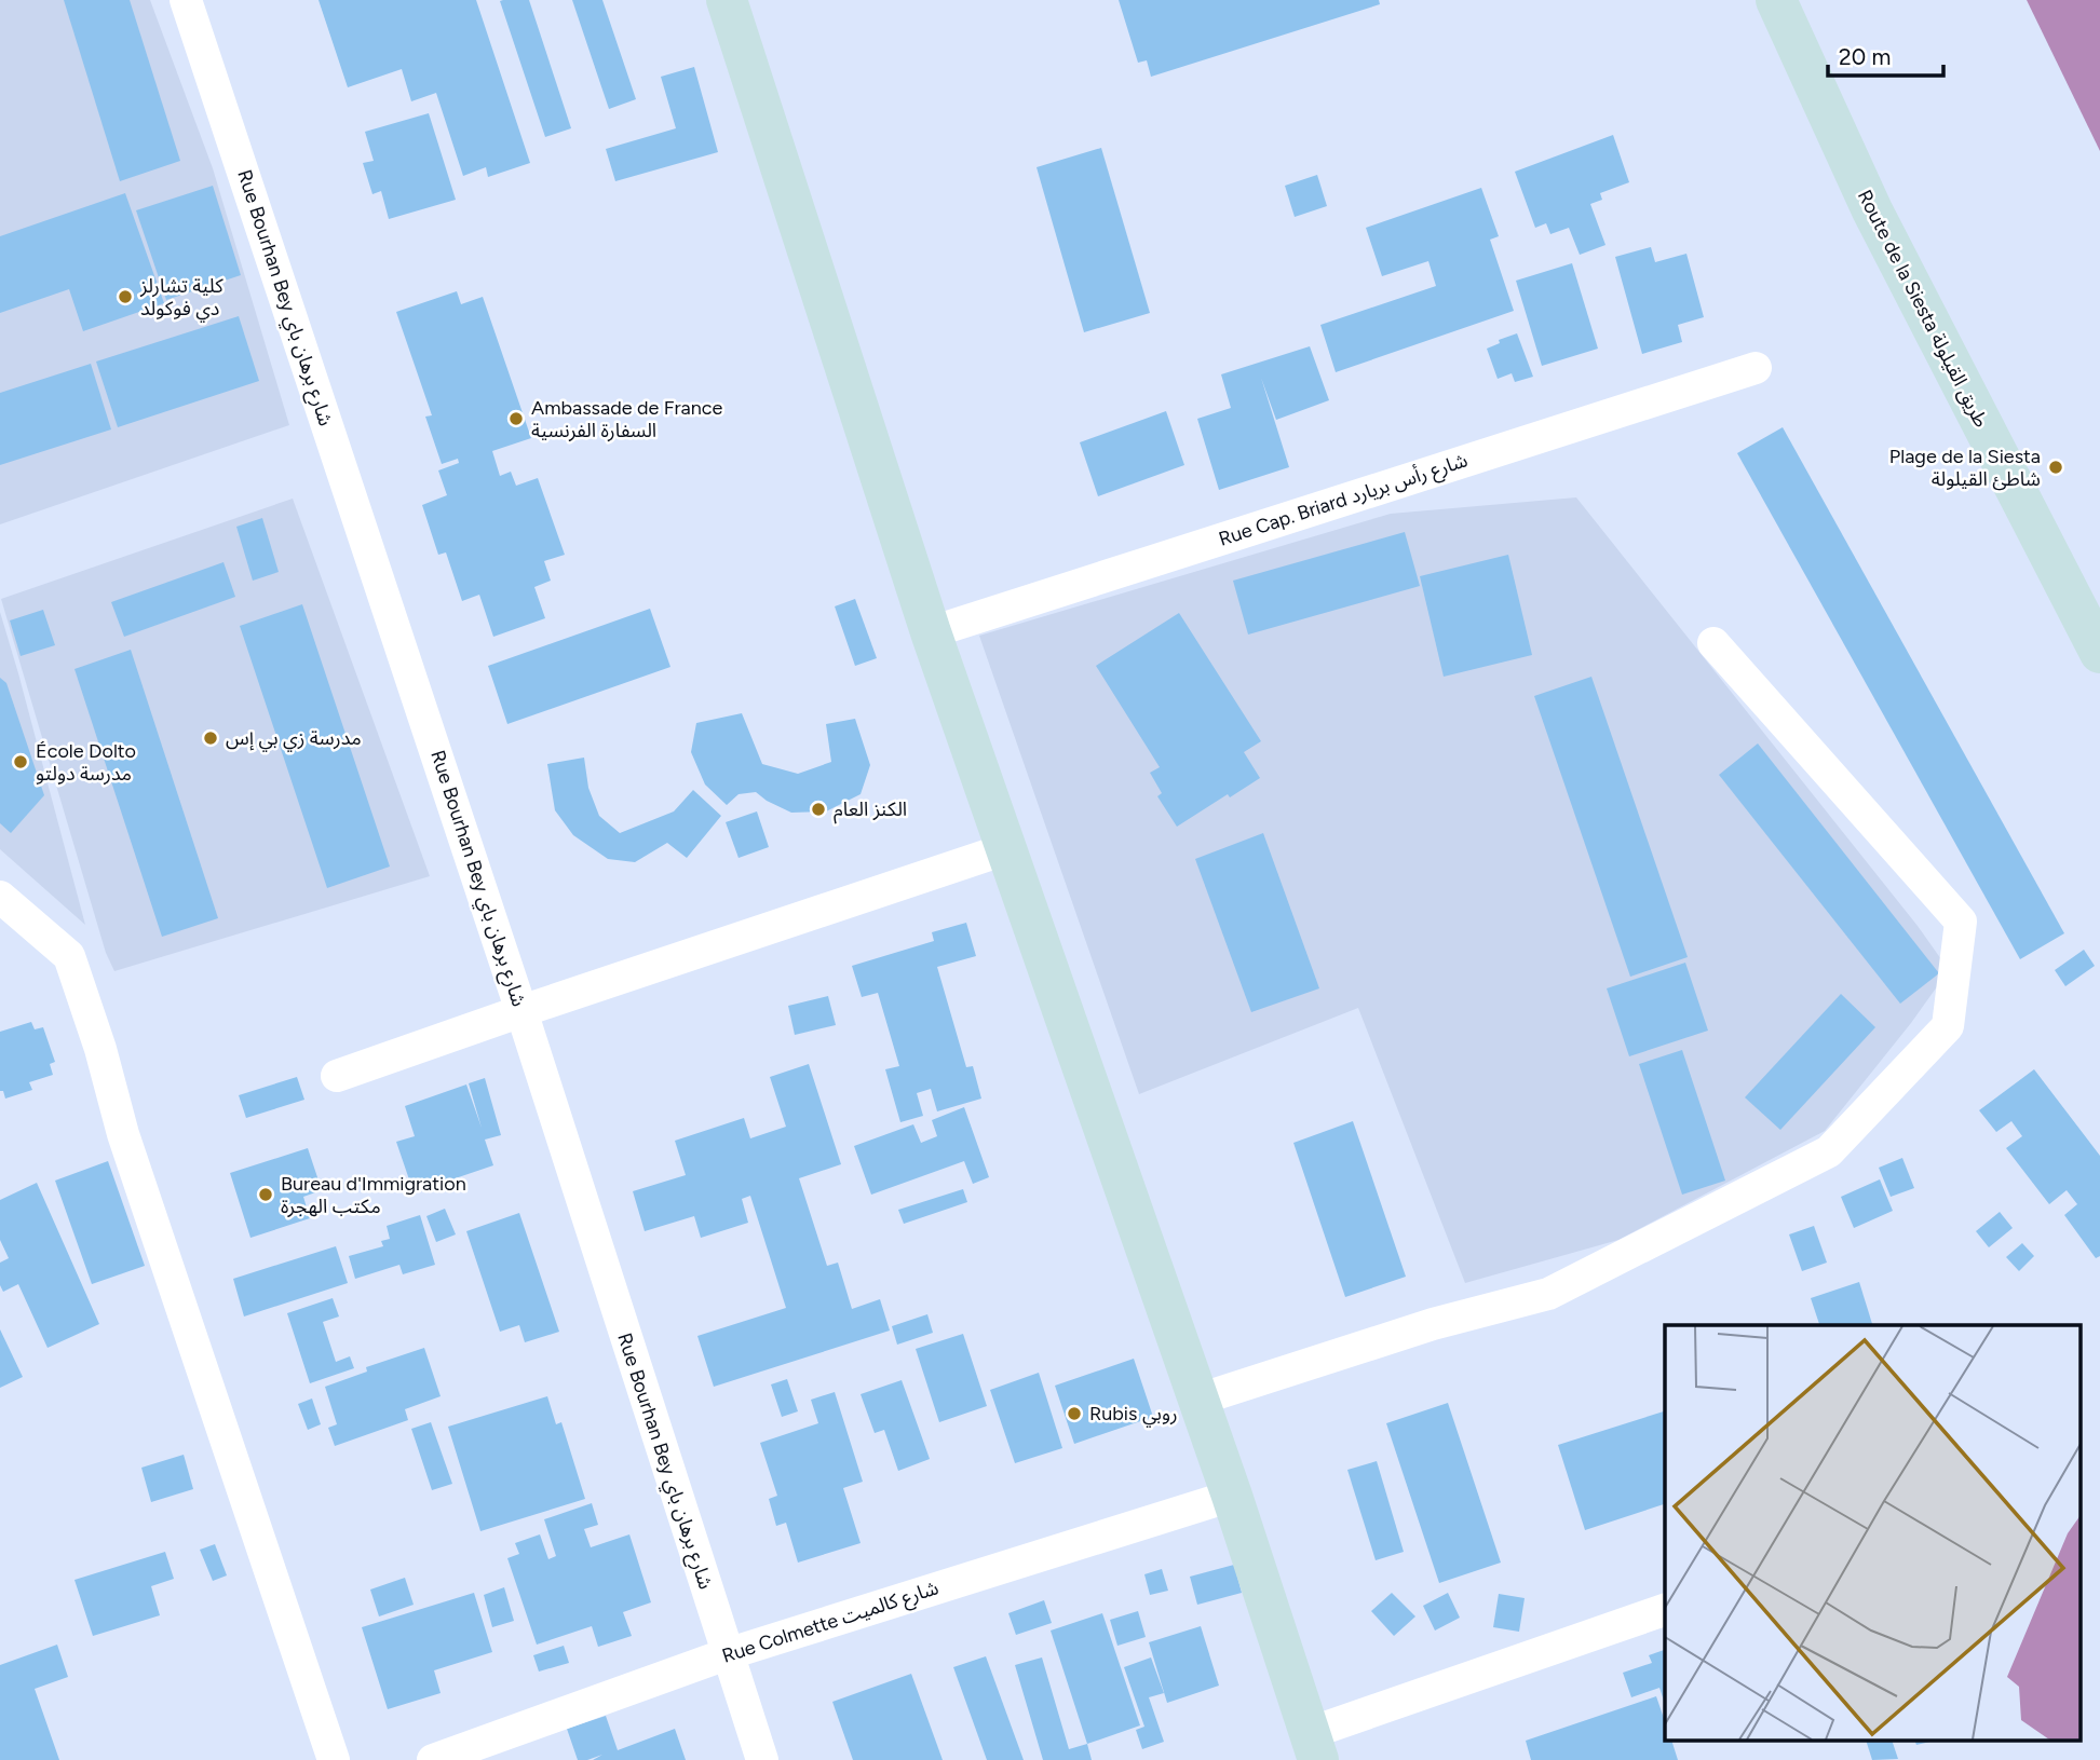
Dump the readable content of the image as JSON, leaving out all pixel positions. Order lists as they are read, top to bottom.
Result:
{
  "streets": {
    "main road": ["Route de la Siesta طريق القيلولة"],
    "street": ["Rue Bourhan Bey شارع برهان باي", "Rue Cap. Briard شارع رأس بريارد", "Rue Colmette شارع كالميت"]
  },
  "crossings": [
    ["Rue Bourhan Bey شارع برهان باي", "Rue Colmette شارع كالميت"]
  ],
  "places": [
    "كلية تشارلز دي فوكولد",
    "Ambassade de France السفارة الفرنسية",
    "Plage de la Siesta شاطئ القيلولة",
    "مدرسة زي بي إس",
    "École Dolto مدرسة دولتو",
    "الكنز العام",
    "Bureau d'Immigration مكتب الهجرة",
    "Rubis روبي"
  ],
  "scale_bar": "20 m"
}
